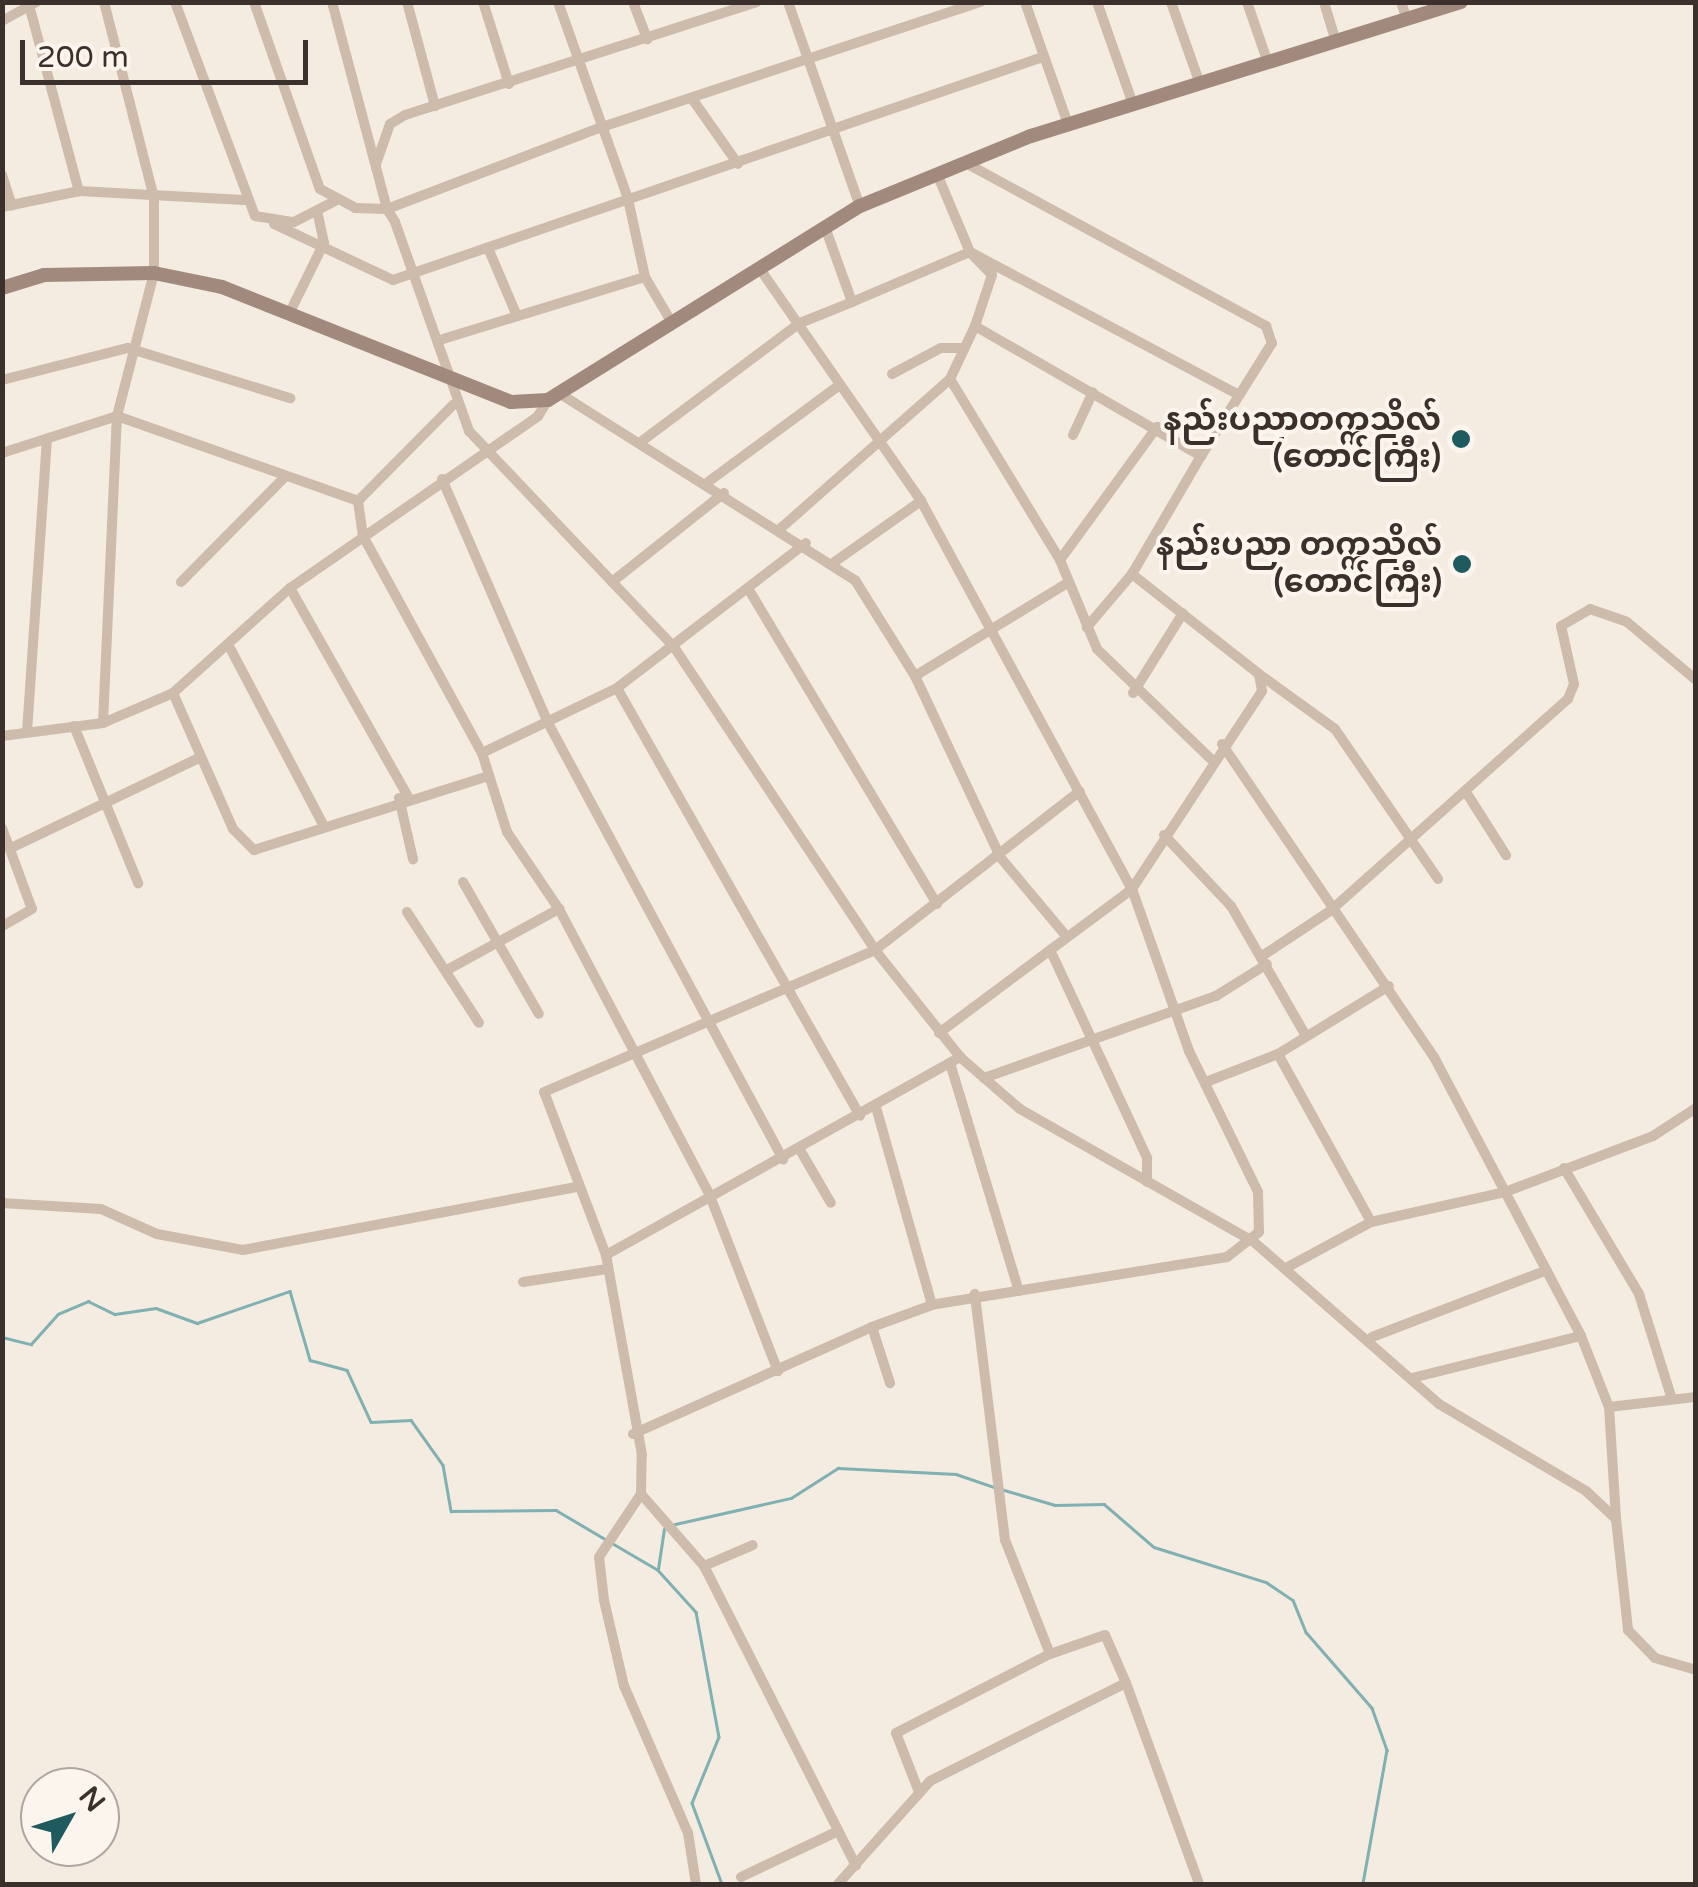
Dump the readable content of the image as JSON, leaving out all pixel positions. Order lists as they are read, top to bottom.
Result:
{
  "places": ["နည်းပညာတက္ကသိုလ် (တောင်ကြီး)", "နည်းပညာ တက္ကသိုလ် (တောင်ကြီး)"],
  "scale_bar": "200 m",
  "north": "top right"
}
